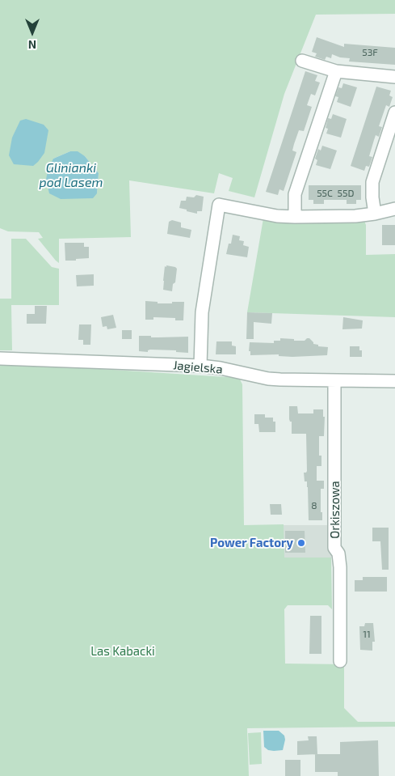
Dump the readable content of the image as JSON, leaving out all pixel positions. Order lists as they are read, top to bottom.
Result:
{
  "streets": {
    "street": ["Jagielska", "Orkiszowa"]
  },
  "crossings": [
    ["Jagielska", "Orkiszowa"]
  ],
  "water": ["Glinianki pod Lasem"],
  "parks": ["Las Kabacki"],
  "places": ["Power Factory"],
  "house_numbers": [
    "53F",
    "55C",
    "55D",
    "8",
    "11"
  ],
  "north": "bottom"
}
